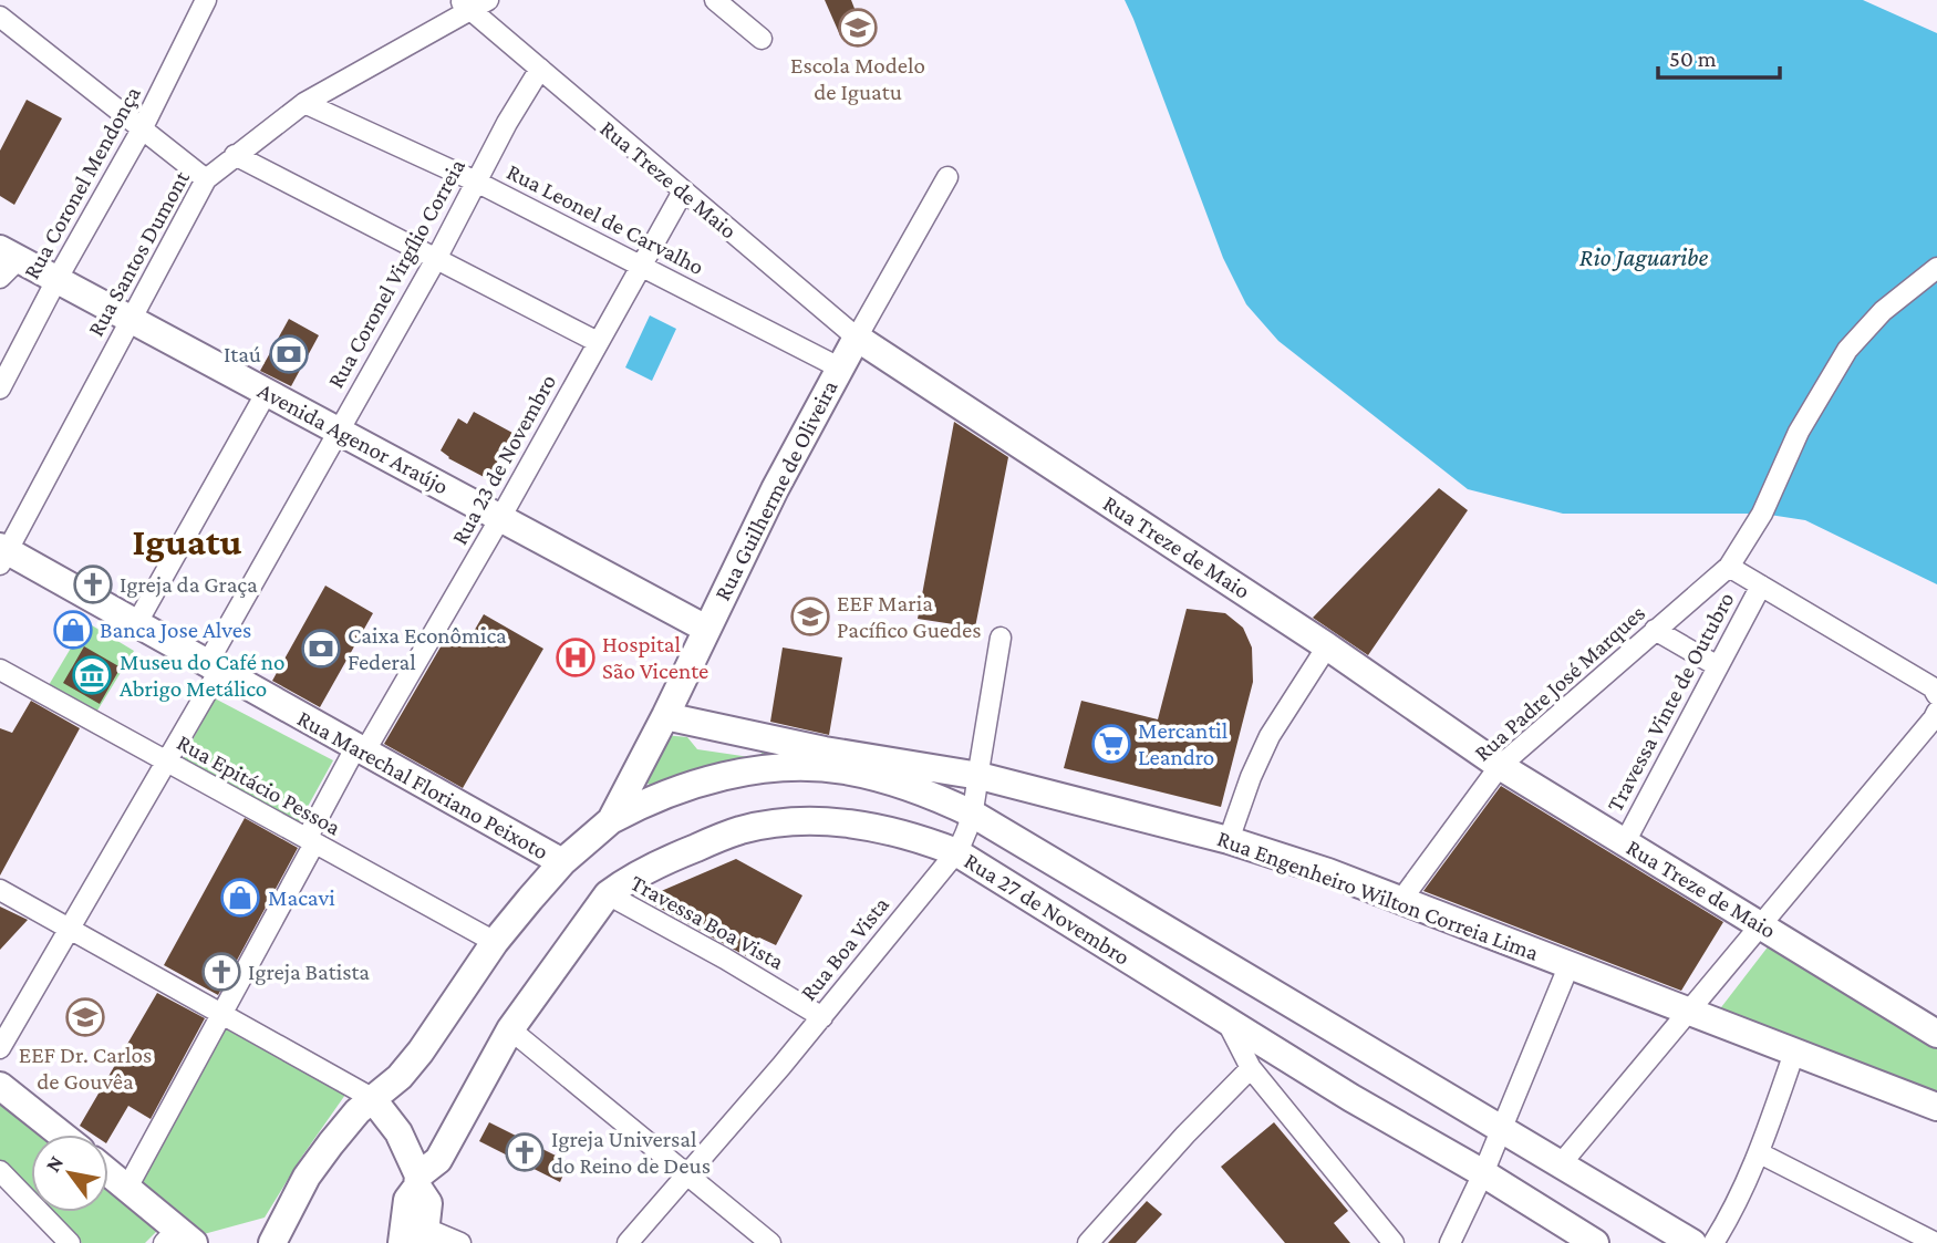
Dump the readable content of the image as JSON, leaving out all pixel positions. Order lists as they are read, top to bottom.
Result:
{
  "streets": {
    "main road": [
      "Rua Treze de Maio",
      "Avenida Agenor Araújo",
      "Rua Guilherme de Oliveira",
      "Rua Marechal Floriano Peixoto",
      "Rua Engenheiro Wilton Correia Lima",
      "Rua 27 de Novembro"
    ],
    "street": [
      "Rua Coronel Mendonça",
      "Rua Leonel de Carvalho",
      "Rua Santos Dumont",
      "Rua Coronel Virgílio Correia",
      "Rua 23 de Novembro",
      "Rua Padre José Marques",
      "Travessa Vinte de Outubro",
      "Rua Epitácio Pessoa",
      "Travessa Boa Vista",
      "Rua Boa Vista"
    ]
  },
  "crossings": [
    ["Rua Treze de Maio", "Rua Santos Dumont"],
    ["Rua Treze de Maio", "Rua Coronel Virgílio Correia"],
    ["Rua Treze de Maio", "Rua 23 de Novembro"],
    ["Rua Treze de Maio", "Rua Guilherme de Oliveira"],
    ["Rua Treze de Maio", "Rua Padre José Marques"],
    ["Rua Treze de Maio", "Travessa Vinte de Outubro"],
    ["Rua Coronel Mendonça", "Avenida Agenor Araújo"],
    ["Rua Leonel de Carvalho", "Rua Santos Dumont"],
    ["Rua Leonel de Carvalho", "Rua Coronel Virgílio Correia"],
    ["Rua Leonel de Carvalho", "Rua 23 de Novembro"],
    ["Rua Leonel de Carvalho", "Rua Guilherme de Oliveira"],
    ["Rua Santos Dumont", "Avenida Agenor Araújo"],
    ["Rua Santos Dumont", "Rua Marechal Floriano Peixoto"],
    ["Rua Coronel Virgílio Correia", "Avenida Agenor Araújo"],
    ["Rua Coronel Virgílio Correia", "Rua Epitácio Pessoa"],
    ["Rua Coronel Virgílio Correia", "Rua Marechal Floriano Peixoto"],
    ["Avenida Agenor Araújo", "Rua 23 de Novembro"],
    ["Avenida Agenor Araújo", "Rua Guilherme de Oliveira"],
    ["Rua 23 de Novembro", "Rua Epitácio Pessoa"],
    ["Rua 23 de Novembro", "Rua Marechal Floriano Peixoto"],
    ["Rua Guilherme de Oliveira", "Rua Epitácio Pessoa"],
    ["Rua Guilherme de Oliveira", "Rua Marechal Floriano Peixoto"],
    ["Rua Guilherme de Oliveira", "Rua Engenheiro Wilton Correia Lima"],
    ["Rua Guilherme de Oliveira", "Rua 27 de Novembro"],
    ["Rua Padre José Marques", "Rua Engenheiro Wilton Correia Lima"],
    ["Rua Engenheiro Wilton Correia Lima", "Rua Boa Vista"],
    ["Rua 27 de Novembro", "Travessa Boa Vista"],
    ["Rua 27 de Novembro", "Rua Boa Vista"],
    ["Travessa Boa Vista", "Rua Boa Vista"]
  ],
  "districts": ["Iguatu"],
  "water": ["Rio Jaguaribe"],
  "places": {
    "school or university": ["Escola Modelo de Iguatu", "EEF Maria Pacífico Guedes", "EEF Dr. Carlos de Gouvêa"],
    "bank": ["Itaú", "Caixa Econômica Federal"],
    "church": ["Igreja da Graça", "Igreja Batista", "Igreja Universal do Reino de Deus"],
    "shop": ["Banca Jose Alves", "Macavi"],
    "hospital": ["Hospital São Vicente"],
    "museum": ["Museu do Café no Abrigo Metálico"],
    "supermarket": ["Mercantil Leandro"]
  },
  "scale_bar": "50 m",
  "north": "top left"
}
